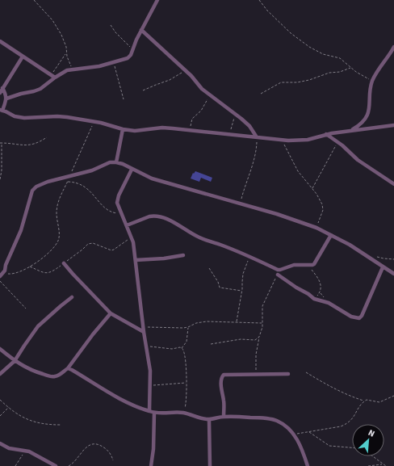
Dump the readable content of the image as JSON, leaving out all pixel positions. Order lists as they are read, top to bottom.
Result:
{
  "north": "top right"
}
